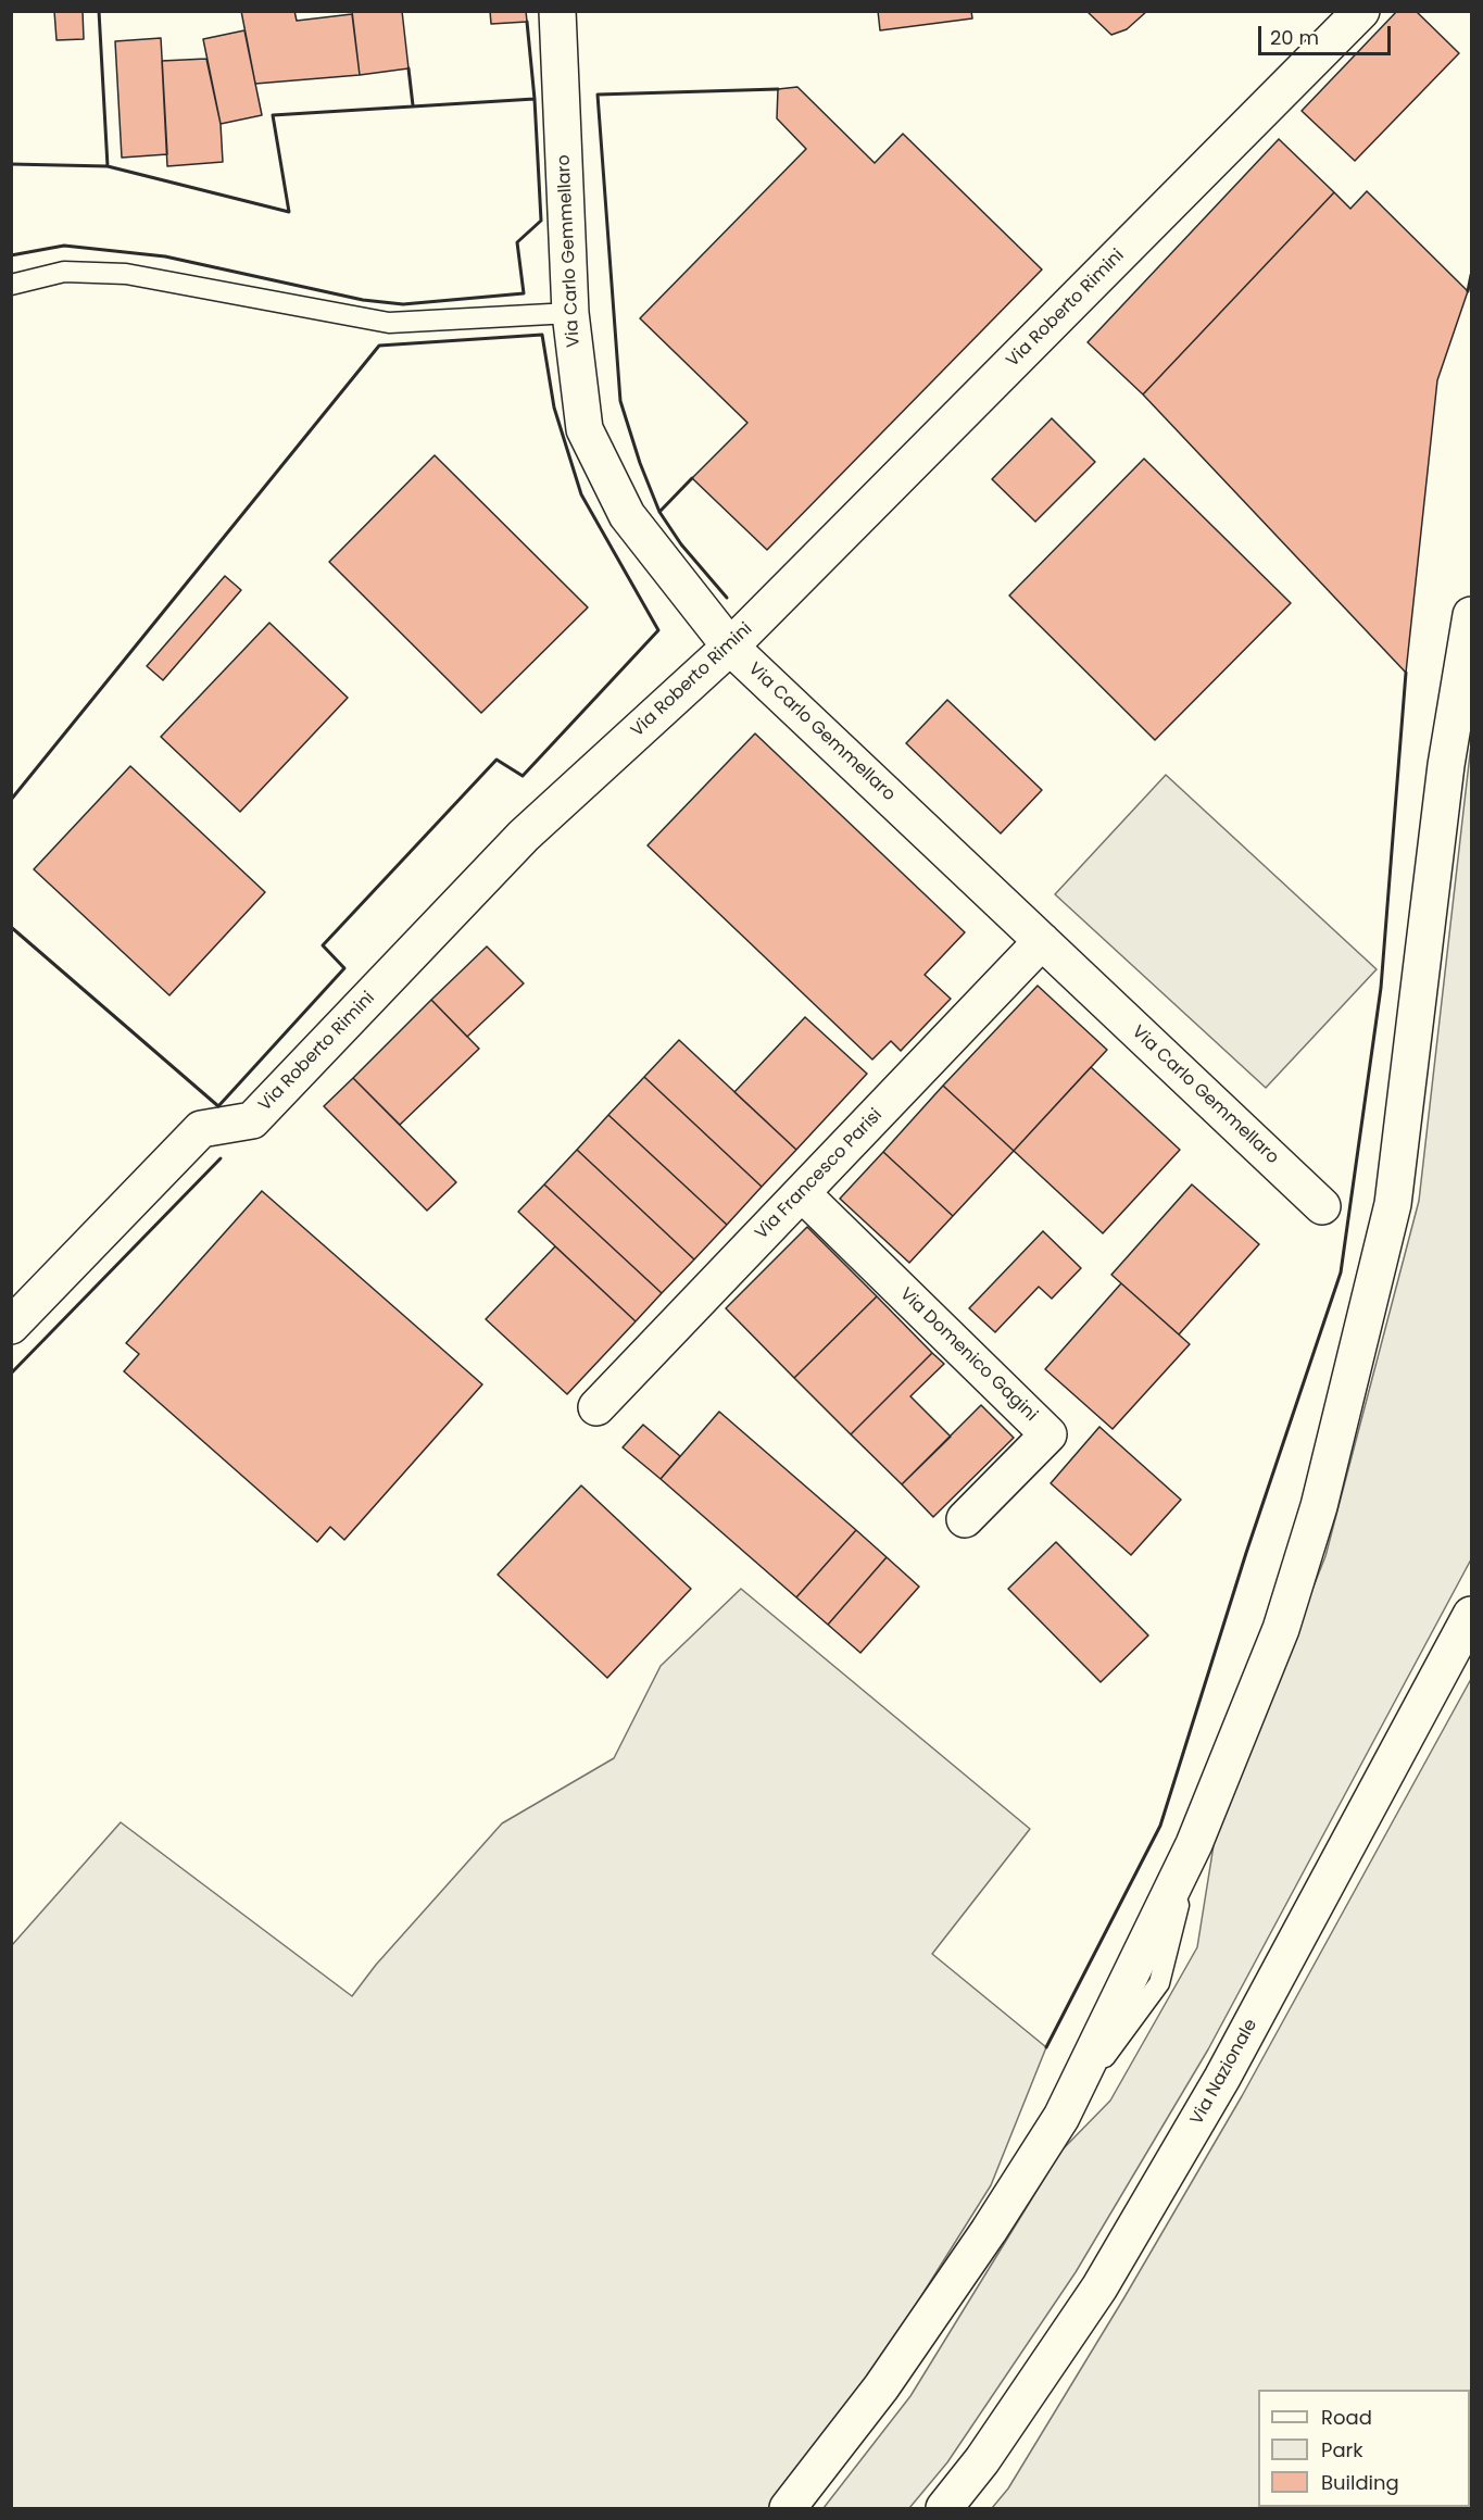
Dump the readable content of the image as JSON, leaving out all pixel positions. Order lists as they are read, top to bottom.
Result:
{
  "streets": {
    "street": [
      "Via Carlo Gemmellaro",
      "Via Roberto Rimini",
      "Via Francesco Parisi",
      "Via Domenico Gagini",
      "Via Nazionale"
    ]
  },
  "crossings": [
    ["Via Carlo Gemmellaro", "Via Roberto Rimini"],
    ["Via Carlo Gemmellaro", "Via Francesco Parisi"],
    ["Via Francesco Parisi", "Via Domenico Gagini"]
  ],
  "legend": ["Road", "Park", "Building"],
  "scale_bar": "20 m"
}
